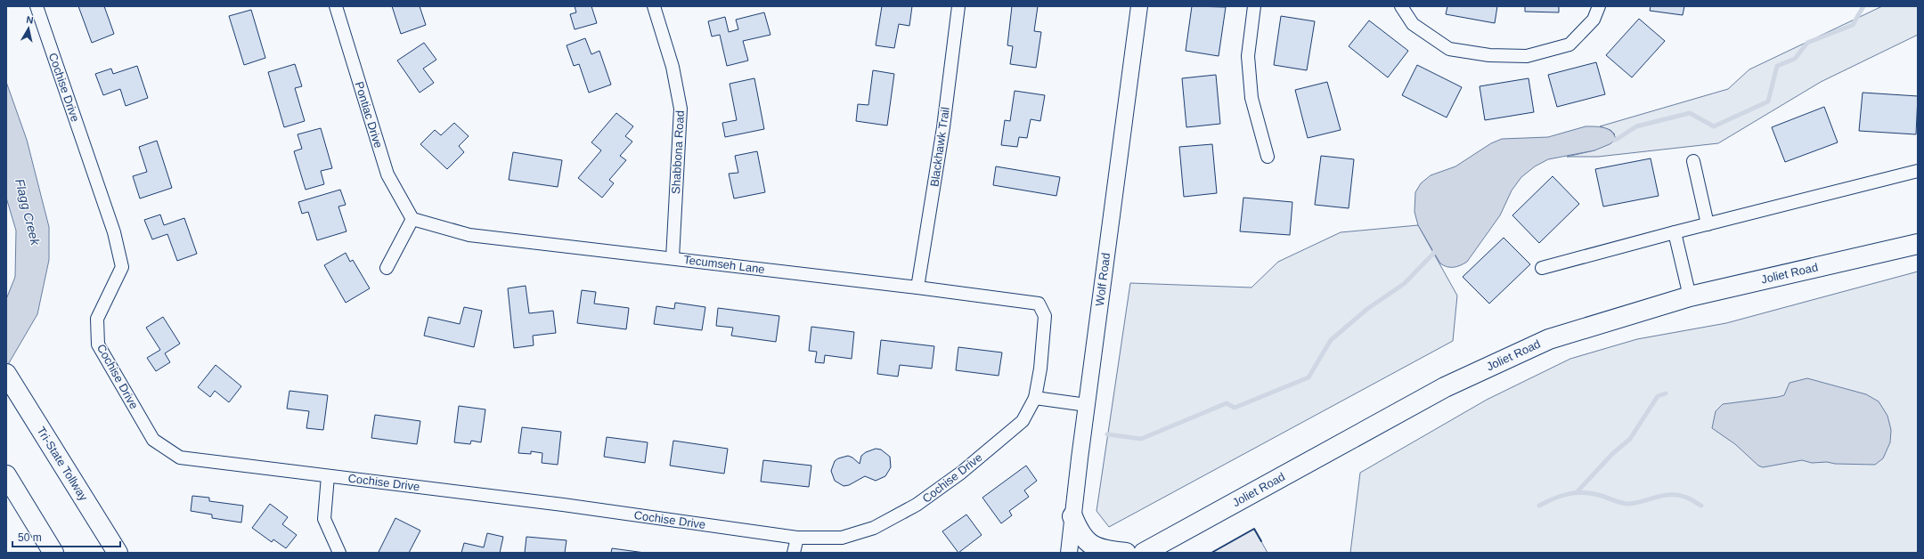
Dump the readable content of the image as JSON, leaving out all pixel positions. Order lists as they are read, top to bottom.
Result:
{
  "streets": {
    "main road": ["Joliet Road", "Tri-State Tollway"],
    "street": [
      "Cochise Drive",
      "Pontiac Drive",
      "Blackhawk Trail",
      "Shabbona Road",
      "Tecumseh Lane",
      "Wolf Road"
    ]
  },
  "crossings": [
    ["Cochise Drive", "Tecumseh Lane"],
    ["Pontiac Drive", "Tecumseh Lane"],
    ["Blackhawk Trail", "Tecumseh Lane"],
    ["Shabbona Road", "Tecumseh Lane"]
  ],
  "water": ["Flagg Creek"],
  "scale_bar": "50 m",
  "north": "top"
}
